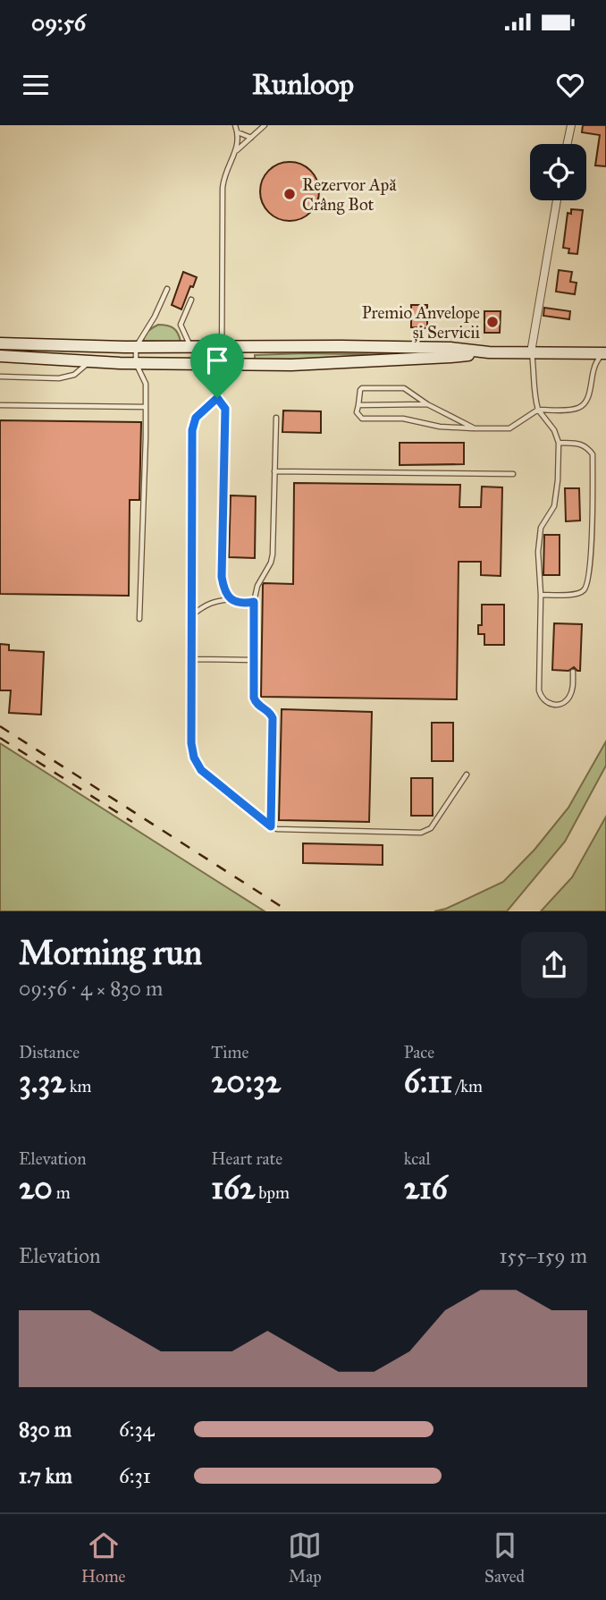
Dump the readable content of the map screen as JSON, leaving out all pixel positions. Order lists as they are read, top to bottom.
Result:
{
  "places": ["Rezervor Apă Crâng Bot", "Premio Anvelope și Servicii"],
  "page": {
    "status": "09:56",
    "header": "Runloop",
    "heading": ["Morning run", "09:56 · 4 × 830 m"],
    "stats": [
      ["Distance", "3.32 km"],
      ["Time", "20:32"],
      ["Pace", "6:11 /km"],
      ["Elevation", "20 m"],
      ["Heart rate", "162 bpm"],
      ["kcal", "216"]
    ],
    "chart": ["Elevation", "155–159 m"],
    "list": [
      {
        "name": "830 m",
        "note": "6:34"
      },
      {
        "name": "1.7 km",
        "note": "6:31"
      }
    ],
    "tabs": ["Home", "Map", "Saved"]
  }
}
